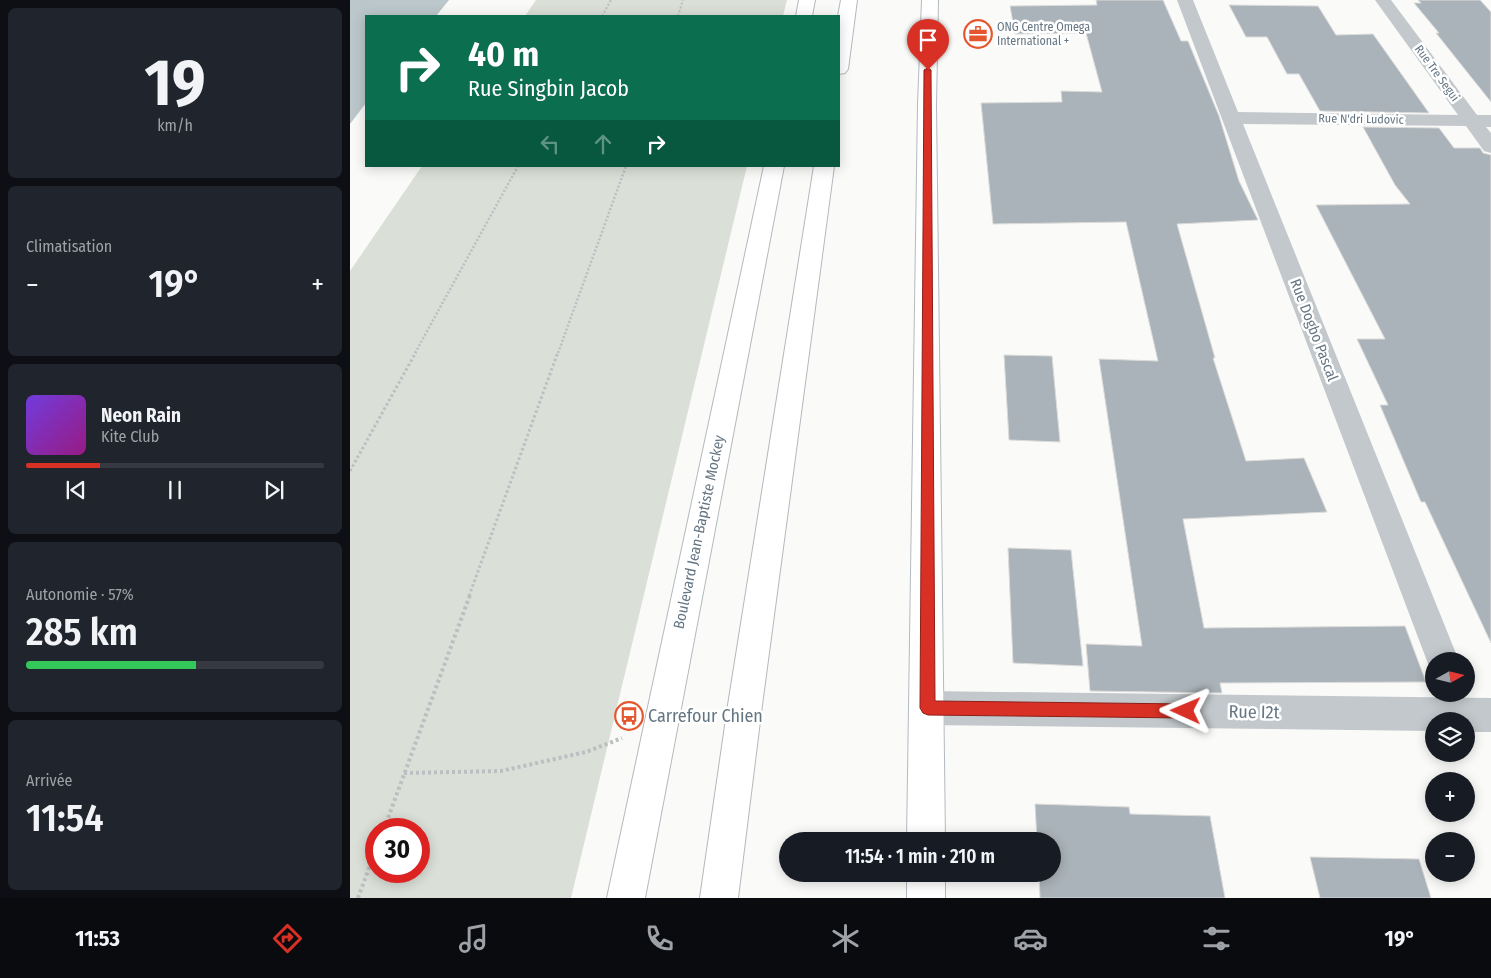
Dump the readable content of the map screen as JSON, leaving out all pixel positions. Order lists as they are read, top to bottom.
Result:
{
  "streets": {
    "main road": ["Boulevard Jean-Baptiste Mockey"],
    "street": [
      "Rue Tre Segui",
      "Rue N'dri Ludovic",
      "Rue Dogbo Pascal",
      "Rue I2t"
    ]
  },
  "crossings": [
    ["Rue Tre Segui", "Rue N'dri Ludovic"],
    ["Rue N'dri Ludovic", "Rue Dogbo Pascal"]
  ],
  "places": {
    "office": ["ONG Centre Omega International +"],
    "bus stop": ["Carrefour Chien"]
  },
  "north": "right",
  "page": {
    "tile": [
      ["19", "km/h"],
      "Climatisation",
      ["Autonomie · 57%", "285 km"],
      ["Arrivée", "11:54"]
    ],
    "turn": ["40 m", "Rue Singbin Jacob"],
    "heat": ["−", "19°", "+"],
    "song": ["Neon Rain", "Kite Club"],
    "map_buttons": ["+", "−"],
    "limit": "30",
    "trip": "11:54 · 1 min · 210 m",
    "tabs": ["11:53", "19°"]
  }
}
